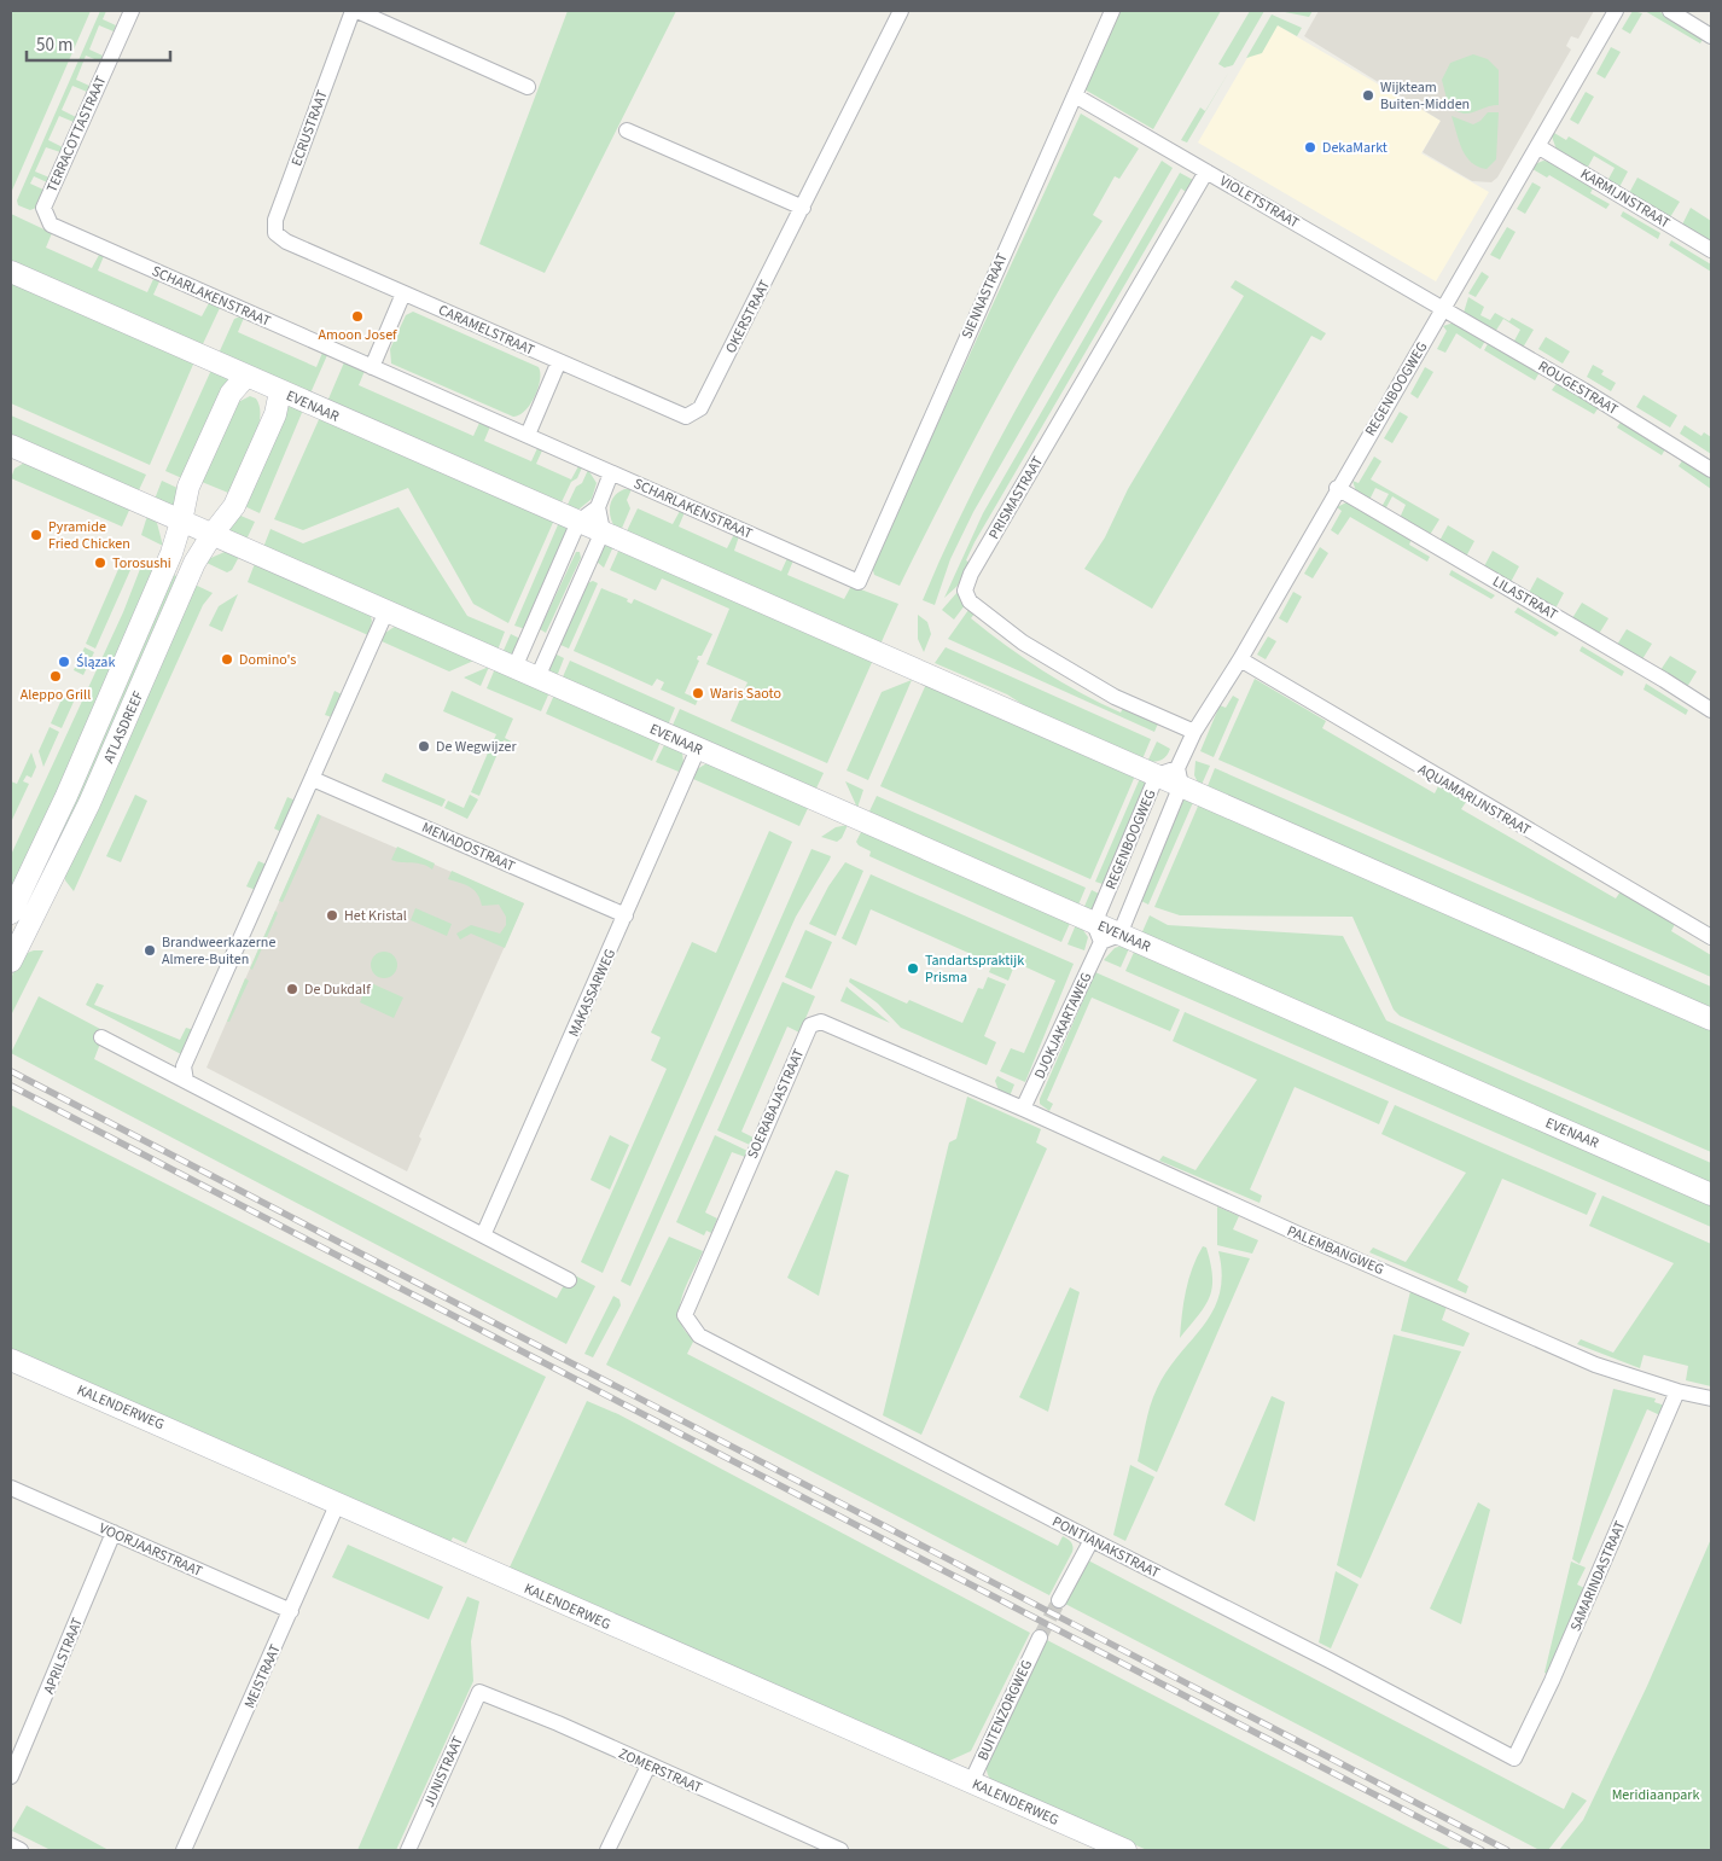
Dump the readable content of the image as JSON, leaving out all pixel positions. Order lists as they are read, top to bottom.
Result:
{
  "streets": {
    "main road": ["EVENAAR", "ATLASDREEF", "KALENDERWEG"],
    "street": [
      "ECRUSTRAAT",
      "TERRACOTTASTRAAT",
      "KARMIJNSTRAAT",
      "VIOLETSTRAAT",
      "SCHARLAKENSTRAAT",
      "SIENNASTRAAT",
      "OKERSTRAAT",
      "CARAMELSTRAAT",
      "ROUGESTRAAT",
      "REGENBOOGWEG",
      "PRISMASTRAAT",
      "LILASTRAAT",
      "AQUAMARIJNSTRAAT",
      "MENADOSTRAAT",
      "MAKASSARWEG",
      "DJOKJAKARTAWEG",
      "SOERABAJASTRAAT",
      "PALEMBANGWEG",
      "PONTIANAKSTRAAT",
      "VOORJAARSTRAAT",
      "SAMARINDASTRAAT",
      "APRILSTRAAT",
      "MEISTRAAT",
      "BUITENZORGWEG",
      "ZOMERSTRAAT",
      "JUNISTRAAT"
    ]
  },
  "crossings": [
    ["ECRUSTRAAT", "CARAMELSTRAAT"],
    ["TERRACOTTASTRAAT", "SCHARLAKENSTRAAT"],
    ["KARMIJNSTRAAT", "REGENBOOGWEG"],
    ["VIOLETSTRAAT", "SIENNASTRAAT"],
    ["VIOLETSTRAAT", "ROUGESTRAAT"],
    ["VIOLETSTRAAT", "REGENBOOGWEG"],
    ["VIOLETSTRAAT", "PRISMASTRAAT"],
    ["SCHARLAKENSTRAAT", "SIENNASTRAAT"],
    ["OKERSTRAAT", "CARAMELSTRAAT"],
    ["ROUGESTRAAT", "REGENBOOGWEG"],
    ["REGENBOOGWEG", "EVENAAR"],
    ["REGENBOOGWEG", "PRISMASTRAAT"],
    ["REGENBOOGWEG", "LILASTRAAT"],
    ["REGENBOOGWEG", "AQUAMARIJNSTRAAT"],
    ["REGENBOOGWEG", "DJOKJAKARTAWEG"],
    ["EVENAAR", "ATLASDREEF"],
    ["EVENAAR", "MAKASSARWEG"],
    ["EVENAAR", "DJOKJAKARTAWEG"],
    ["MENADOSTRAAT", "MAKASSARWEG"],
    ["DJOKJAKARTAWEG", "PALEMBANGWEG"],
    ["SOERABAJASTRAAT", "PALEMBANGWEG"],
    ["SOERABAJASTRAAT", "PONTIANAKSTRAAT"],
    ["PALEMBANGWEG", "SAMARINDASTRAAT"],
    ["KALENDERWEG", "MEISTRAAT"],
    ["KALENDERWEG", "BUITENZORGWEG"],
    ["PONTIANAKSTRAAT", "SAMARINDASTRAAT"],
    ["VOORJAARSTRAAT", "APRILSTRAAT"],
    ["VOORJAARSTRAAT", "MEISTRAAT"],
    ["ZOMERSTRAAT", "JUNISTRAAT"]
  ],
  "parks": ["Meridiaanpark"],
  "places": [
    "Wijkteam Buiten-Midden",
    "DekaMarkt",
    "Amoon Josef",
    "Pyramide Fried Chicken",
    "Torosushi",
    "Domino's",
    "Ślązak",
    "Aleppo Grill",
    "Waris Saoto",
    "De Wegwijzer",
    "Het Kristal",
    "Brandweerkazerne Almere-Buiten",
    "Tandartspraktijk Prisma",
    "De Dukdalf"
  ],
  "scale_bar": "50 m"
}
